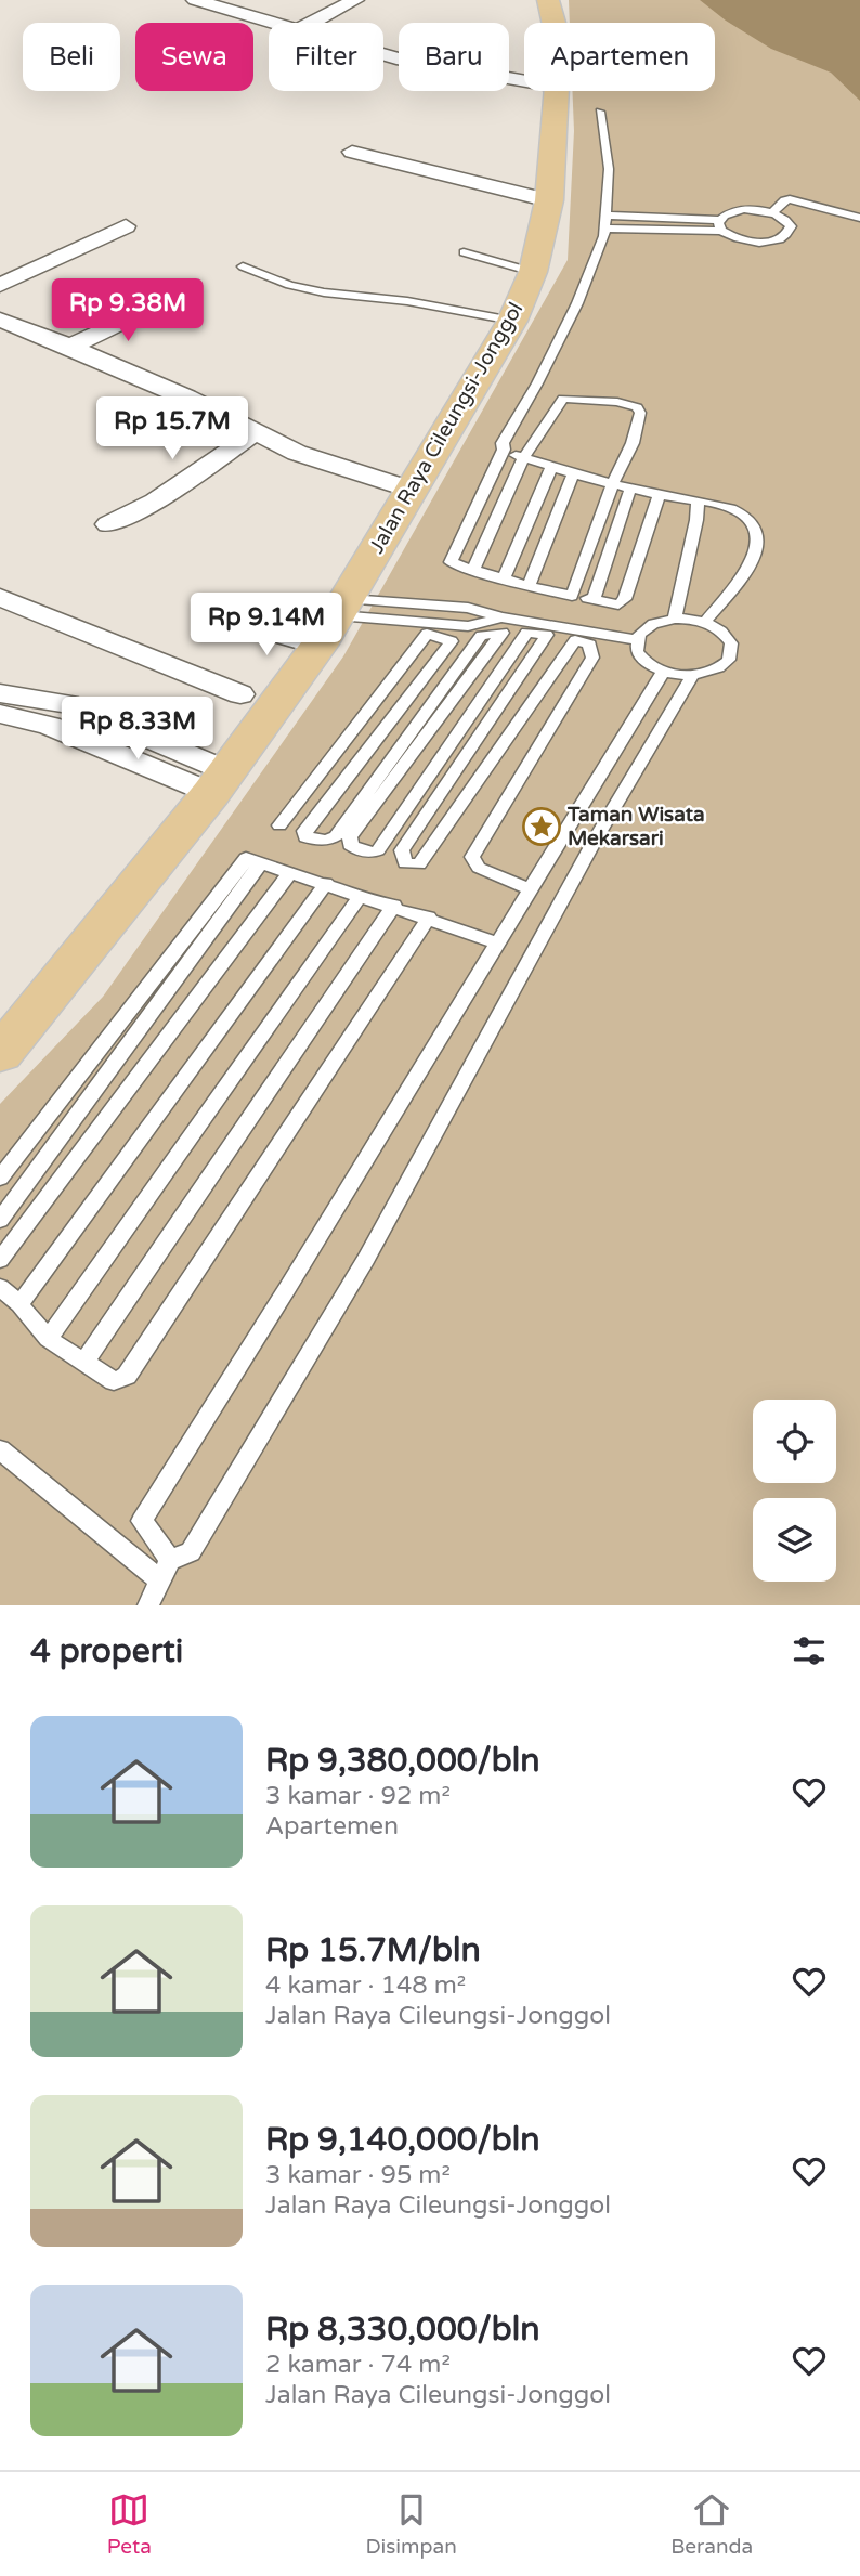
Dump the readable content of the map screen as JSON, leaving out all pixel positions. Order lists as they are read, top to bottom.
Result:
{
  "streets": {
    "main road": ["Jalan Raya Cileungsi-Jonggol"]
  },
  "places": {
    "place": ["Taman Wisata Mekarsari"]
  },
  "page": {
    "chip": [
      "Beli",
      "Sewa",
      "Filter",
      "Baru",
      "Apartemen"
    ],
    "price": [
      "Rp 9.38M",
      "Rp 15.7M",
      "Rp 9.14M",
      "Rp 8.33M"
    ],
    "heading": "4 properti",
    "list": [
      {
        "name": "Rp 9,380,000/bln",
        "note": "3 kamar · 92 m² · Apartemen"
      },
      {
        "name": "Rp 15.7M/bln",
        "note": "4 kamar · 148 m² · Jalan Raya Cileungsi-Jonggol"
      },
      {
        "name": "Rp 9,140,000/bln",
        "note": "3 kamar · 95 m² · Jalan Raya Cileungsi-Jonggol"
      },
      {
        "name": "Rp 8,330,000/bln",
        "note": "2 kamar · 74 m² · Jalan Raya Cileungsi-Jonggol"
      }
    ],
    "tabs": ["Peta", "Disimpan", "Beranda"]
  }
}
